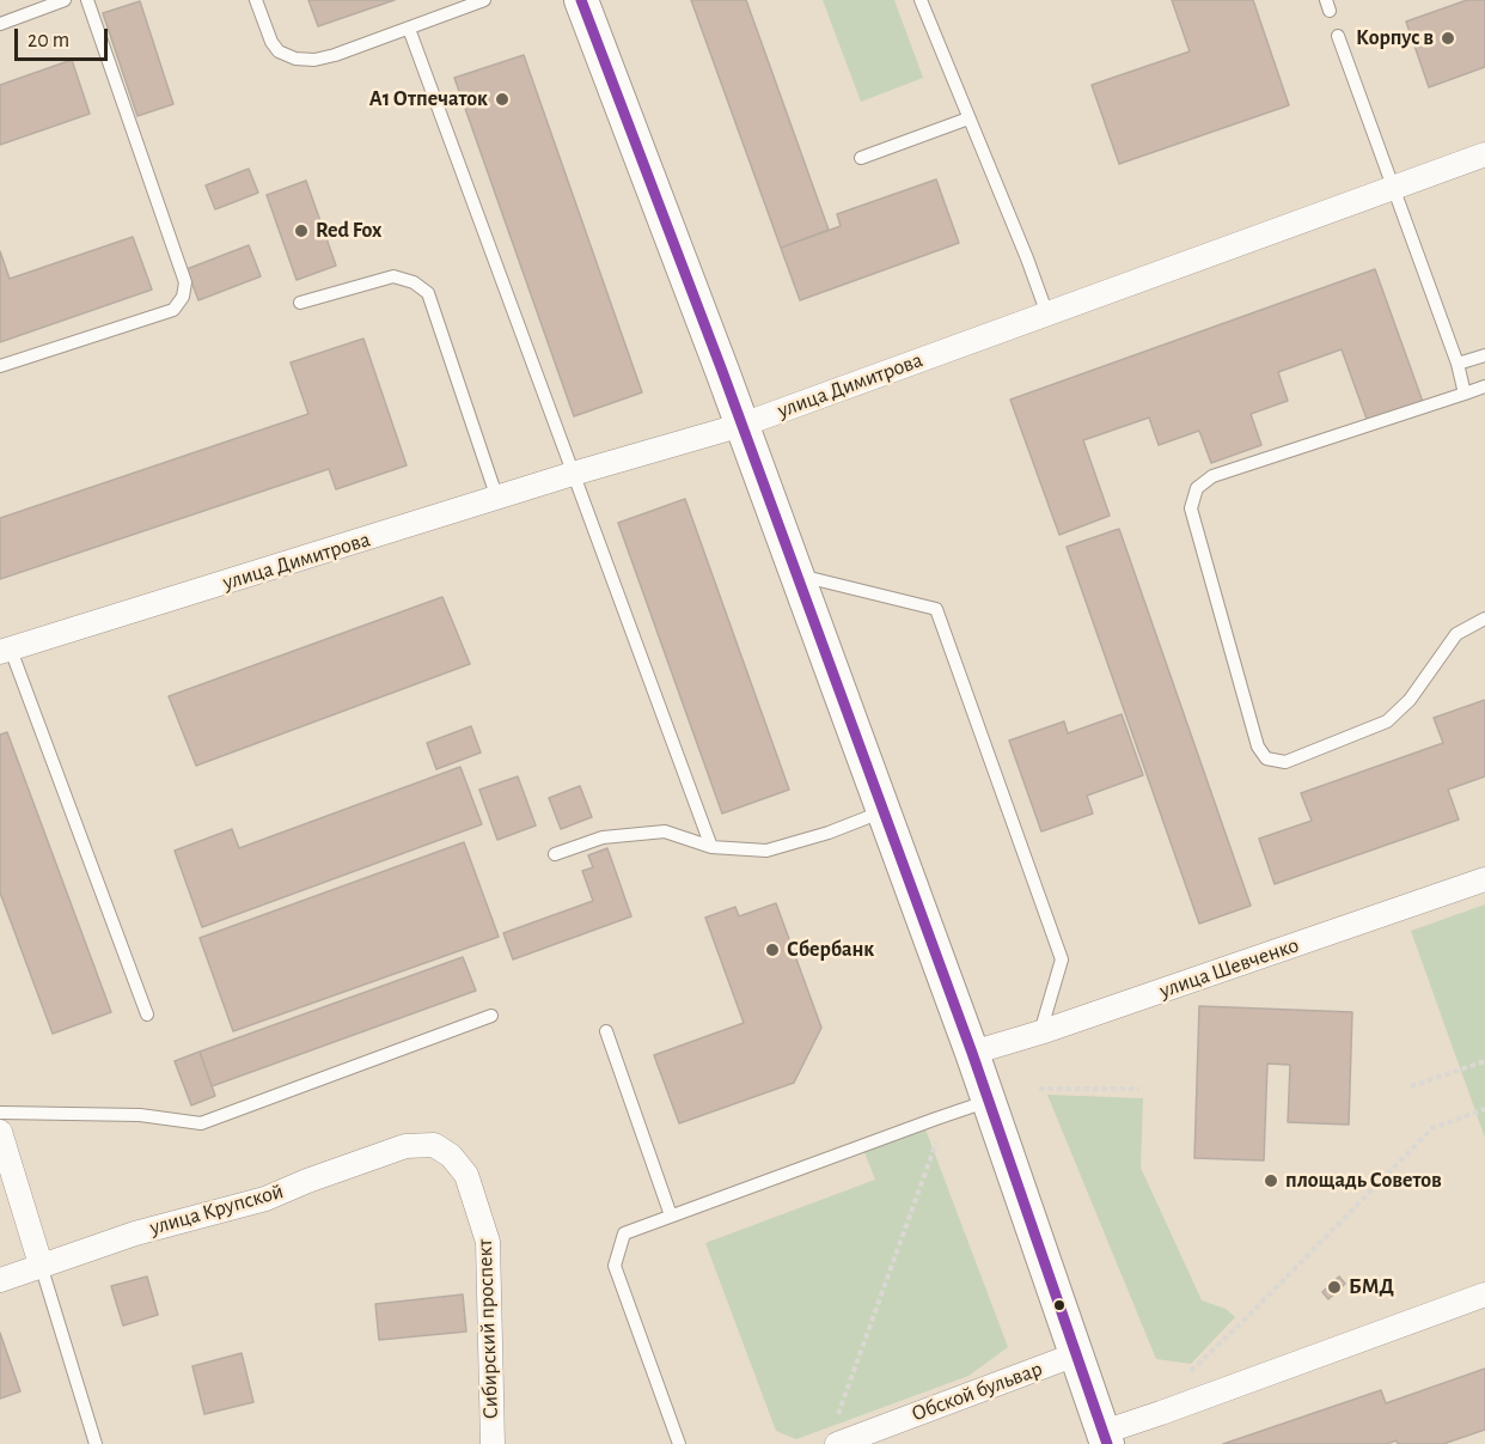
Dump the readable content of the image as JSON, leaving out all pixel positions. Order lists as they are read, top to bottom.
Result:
{
  "streets": {
    "street": [
      "улица Димитрова",
      "улица Шевченко",
      "улица Крупской",
      "Сибирский проспект",
      "Обской бульвар"
    ]
  },
  "crossings": [
    ["улица Крупской", "Сибирский проспект"]
  ],
  "places": [
    "Корпус в",
    "А1 Отпечаток",
    "Red Fox",
    "Сбербанк",
    "площадь Советов",
    "БМД"
  ],
  "scale_bar": "20 m"
}
